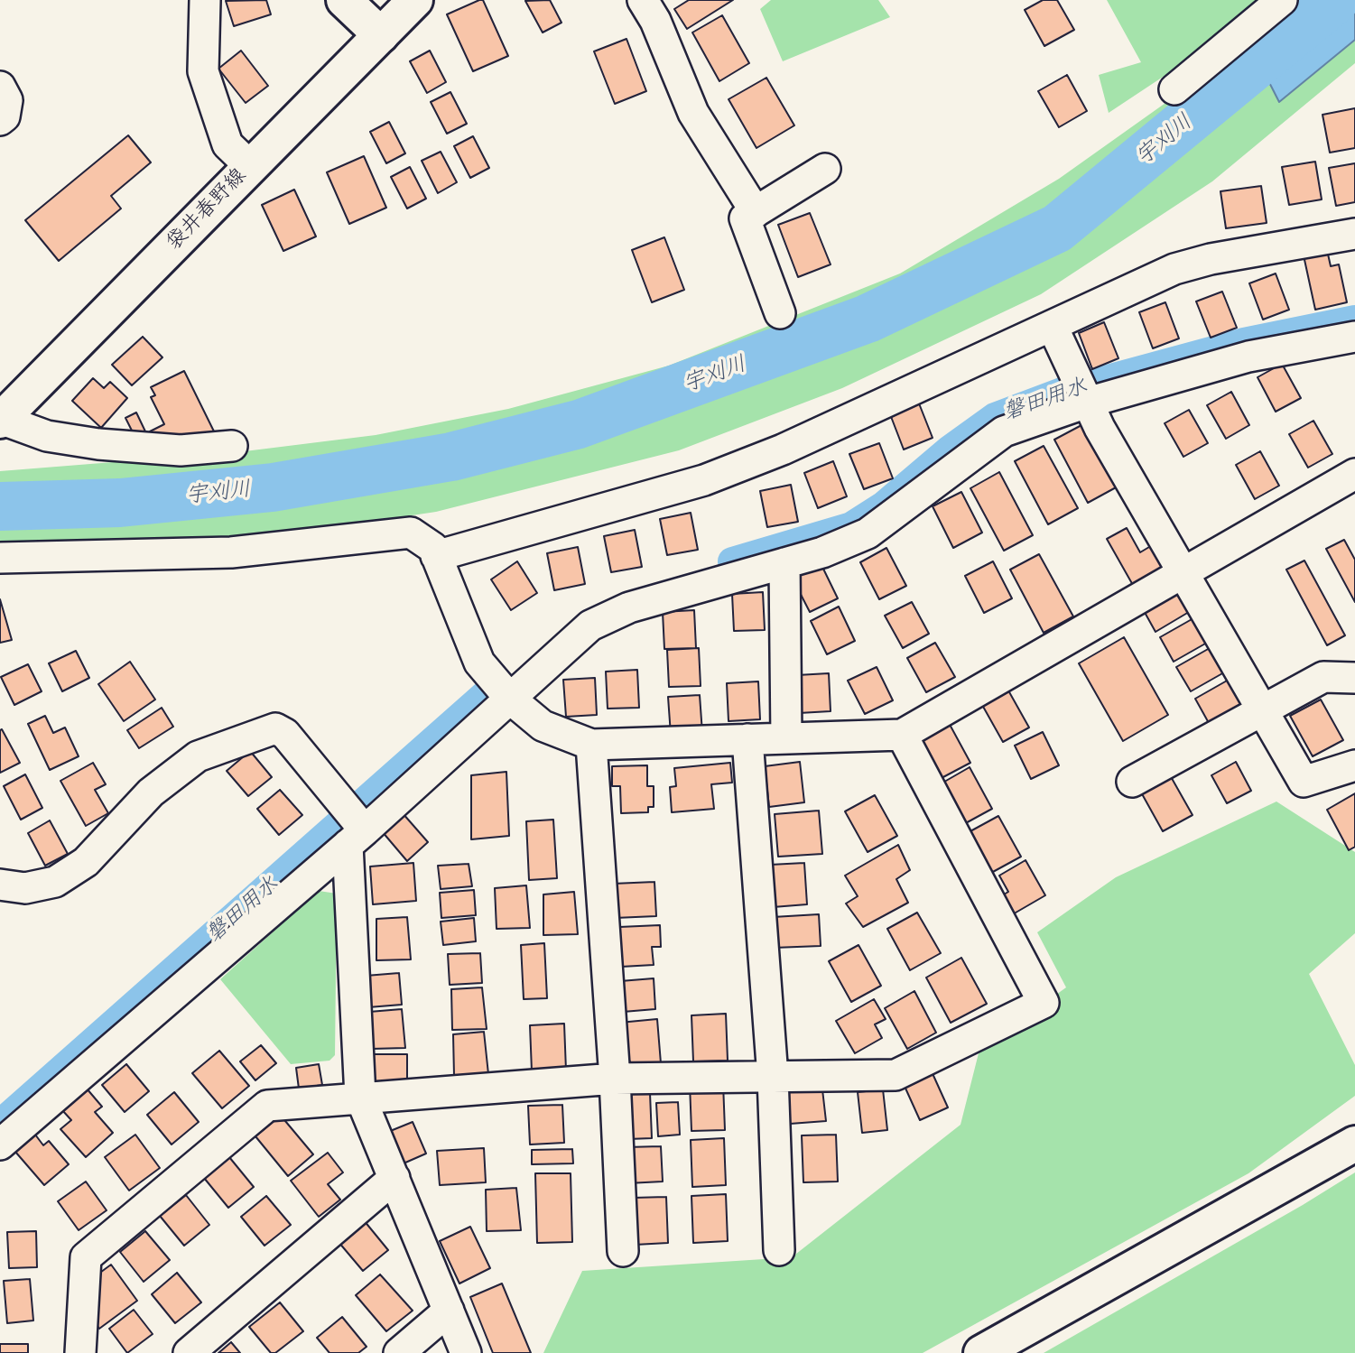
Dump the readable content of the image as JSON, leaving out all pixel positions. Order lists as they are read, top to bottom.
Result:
{
  "streets": {
    "main road": ["袋井春野線"]
  },
  "water": ["宇刈川", "磐田用水"]
}
